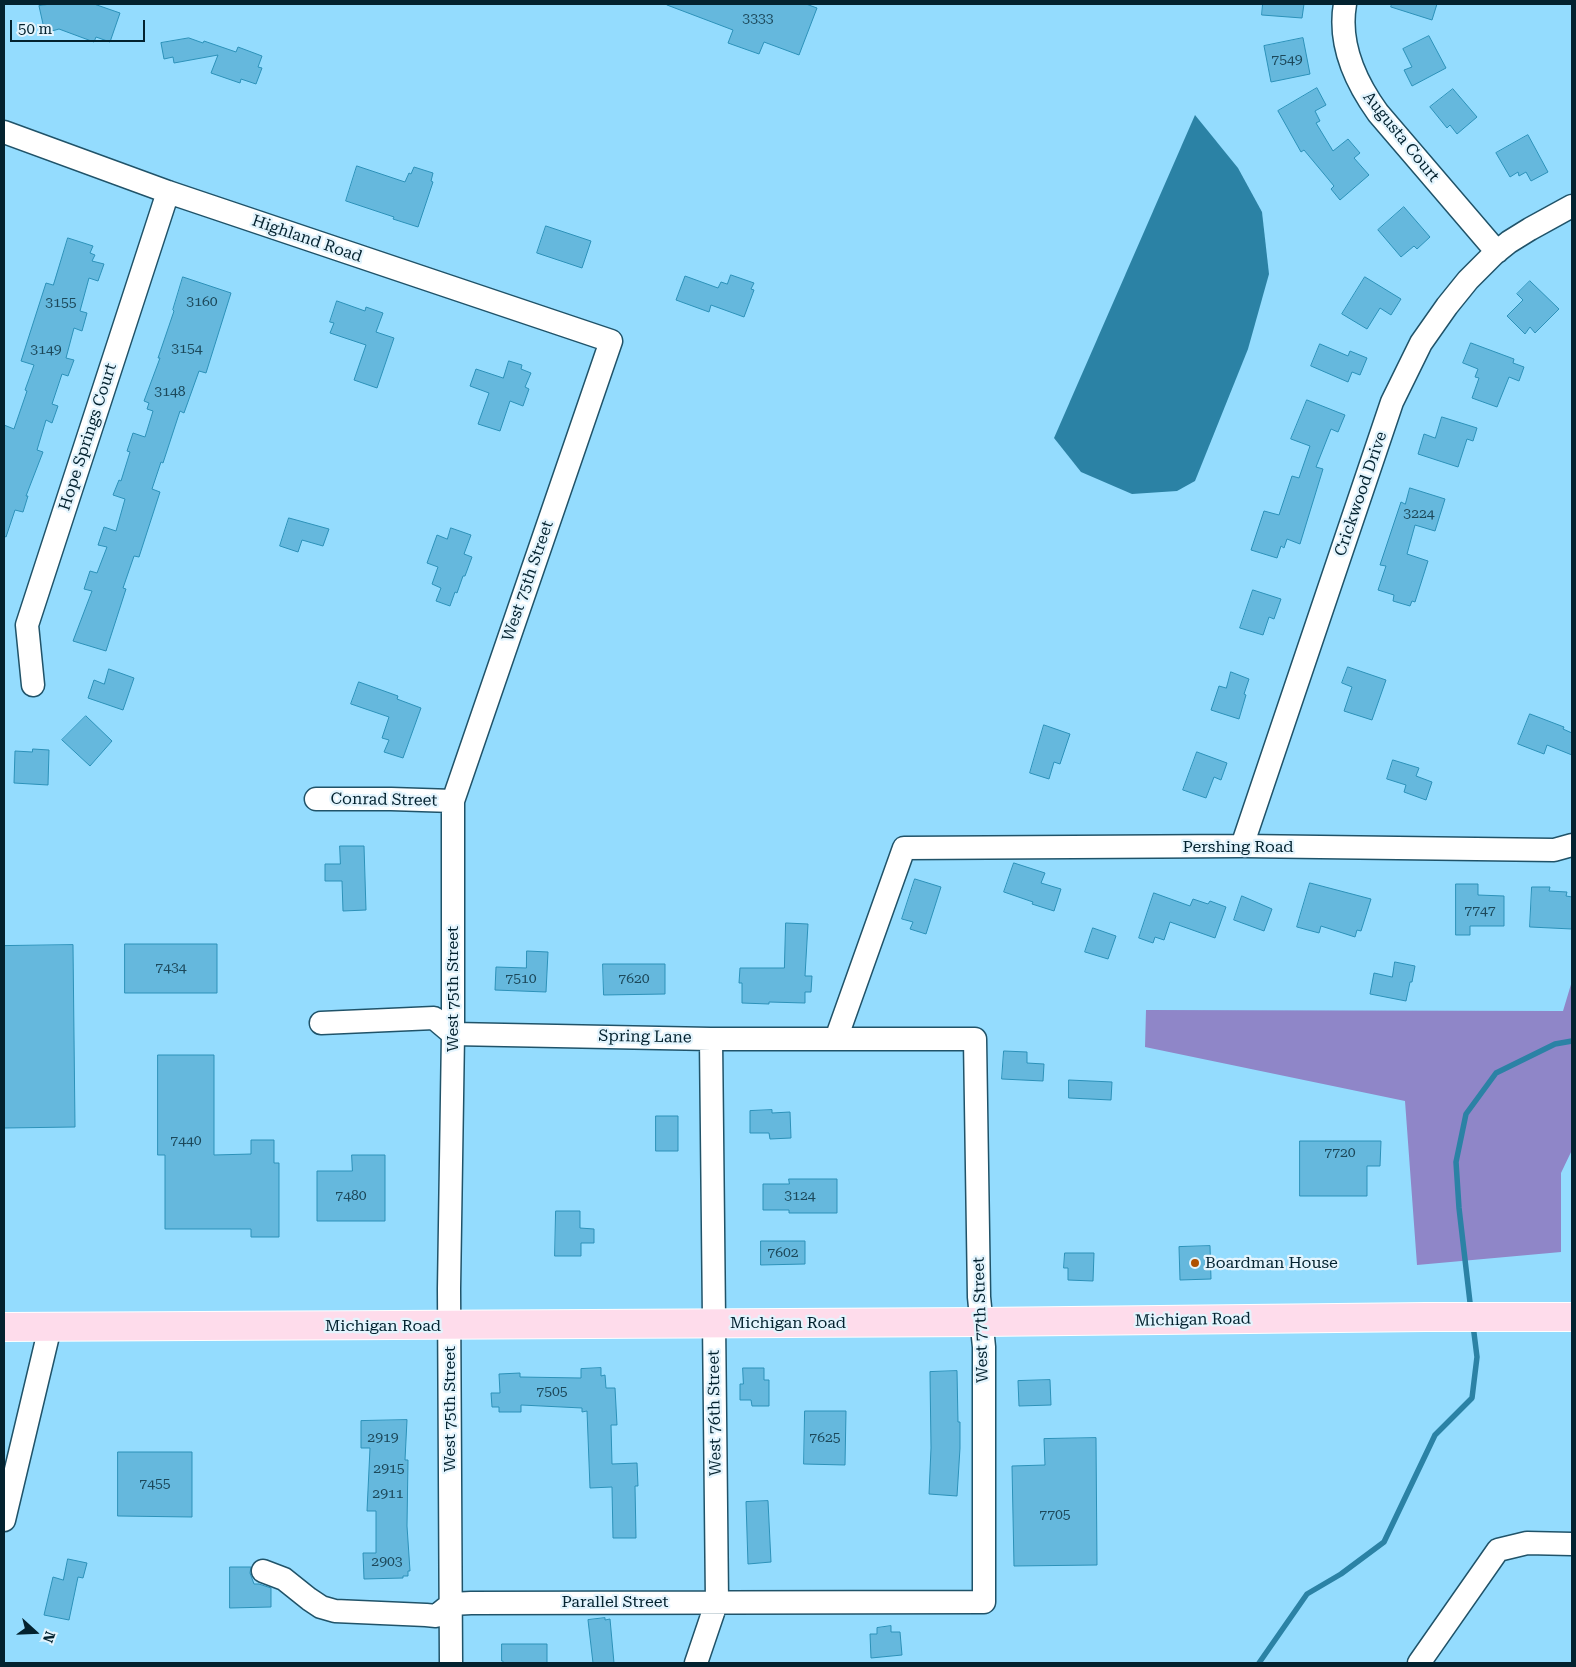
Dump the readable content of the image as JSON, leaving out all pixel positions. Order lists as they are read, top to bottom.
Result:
{
  "streets": {
    "main road": ["Michigan Road"],
    "street": [
      "Augusta Court",
      "Highland Road",
      "Hope Springs Court",
      "Crickwood Drive",
      "West 75th Street",
      "Conrad Street",
      "Pershing Road",
      "Spring Lane",
      "West 77th Street",
      "West 76th Street",
      "Parallel Street"
    ]
  },
  "crossings": [
    ["Augusta Court", "Crickwood Drive"],
    ["Highland Road", "Hope Springs Court"],
    ["Highland Road", "West 75th Street"],
    ["Crickwood Drive", "Pershing Road"],
    ["West 75th Street", "Conrad Street"],
    ["West 75th Street", "Spring Lane"],
    ["West 75th Street", "Michigan Road"],
    ["West 75th Street", "Parallel Street"],
    ["Pershing Road", "Spring Lane"],
    ["Spring Lane", "West 77th Street"],
    ["Spring Lane", "West 76th Street"],
    ["West 77th Street", "Michigan Road"],
    ["West 77th Street", "Parallel Street"],
    ["Michigan Road", "West 76th Street"],
    ["West 76th Street", "Parallel Street"]
  ],
  "places": ["Boardman House"],
  "house_numbers": [
    "3333",
    "7549",
    "3160",
    "3155",
    "3154",
    "3149",
    "3148",
    "3224",
    "7747",
    "7434",
    "7510",
    "7620",
    "7440",
    "7720",
    "7480",
    "3124",
    "7602",
    "7505",
    "2919",
    "7625",
    "2915",
    "7455",
    "2911",
    "7705",
    "2903"
  ],
  "scale_bar": "50 m",
  "north": "right"
}
